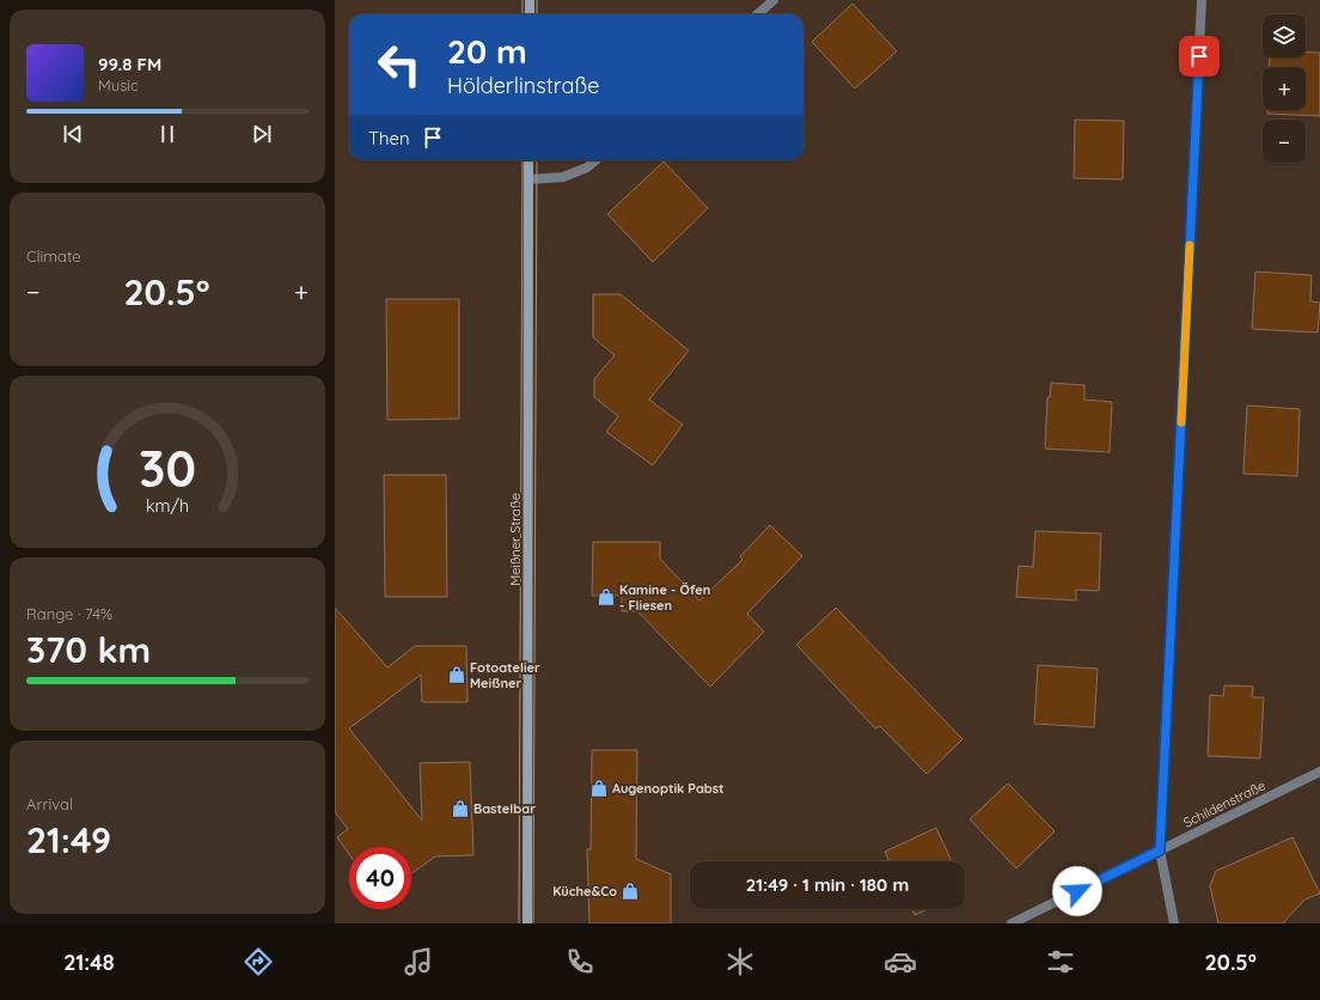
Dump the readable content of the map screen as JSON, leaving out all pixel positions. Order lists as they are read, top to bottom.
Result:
{
  "streets": {
    "main road": ["Meißner Straße"],
    "street": ["Schildenstraße"]
  },
  "places": {
    "shop": [
      "Kamine - Öfen - Fliesen",
      "Fotoatelier Meißner",
      "Augenoptik Pabst",
      "Bastelbar",
      "Küche&Co"
    ]
  },
  "page": {
    "map_buttons": ["+", "−"],
    "turn": ["20 m", "Hölderlinstraße"],
    "song": ["99.8 FM", "Music"],
    "then": "Then",
    "tile": [
      "Climate",
      ["Range · 74%", "370 km"],
      ["Arrival", "21:49"]
    ],
    "heat": ["−", "20.5°", "+"],
    "limit": "40",
    "trip": "21:49 · 1 min · 180 m",
    "tabs": ["21:48", "20.5°"],
    "gauge": ["30", "km/h"]
  }
}
